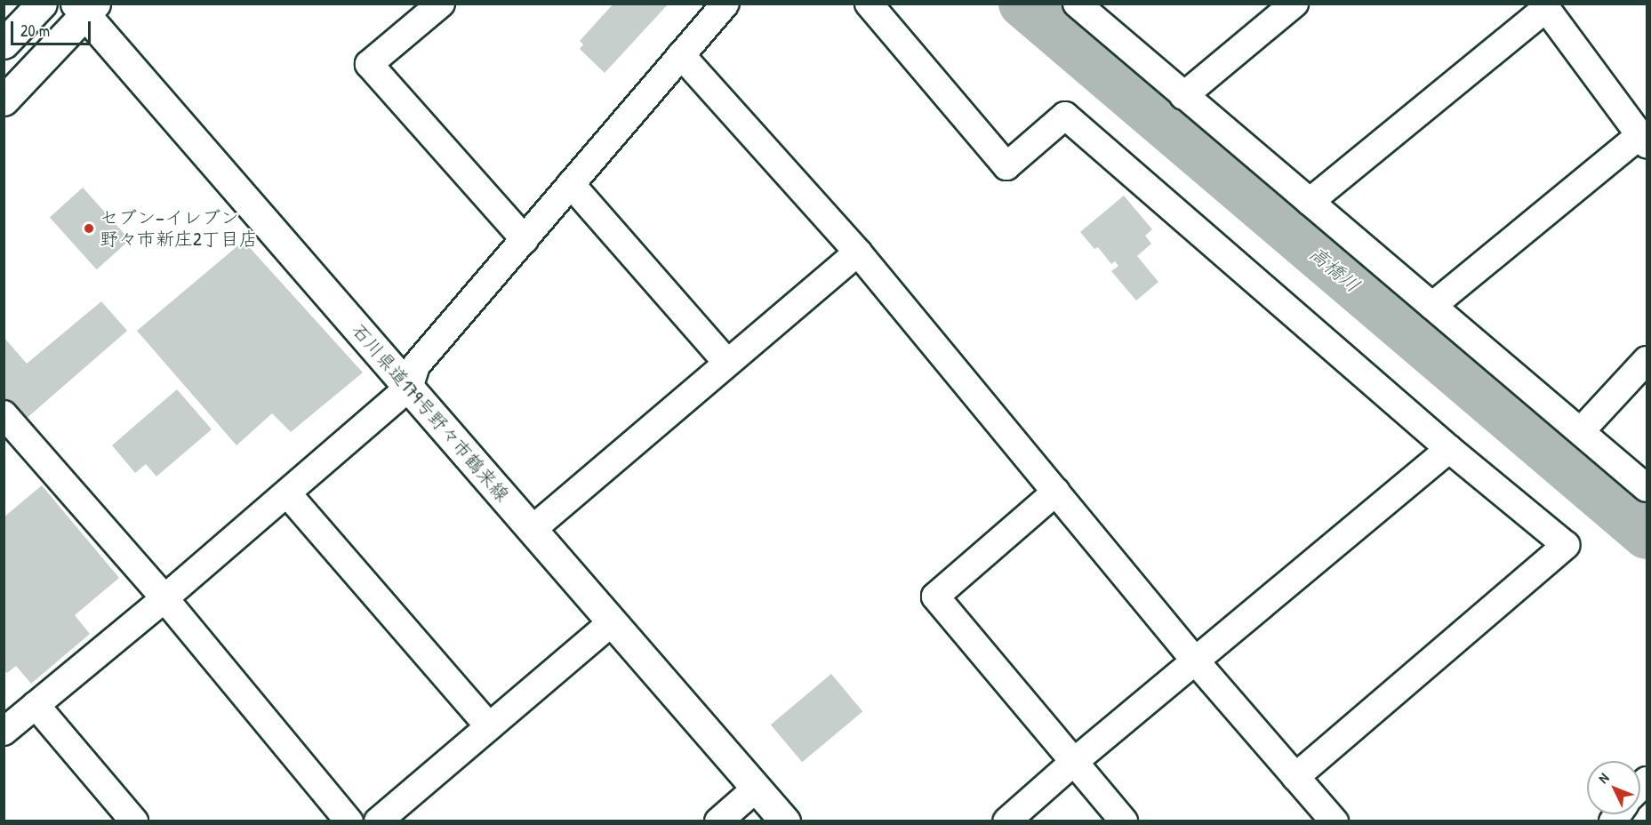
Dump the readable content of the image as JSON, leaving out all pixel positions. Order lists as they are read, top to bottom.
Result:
{
  "streets": {
    "main road": ["石川県道179号野々市鶴来線"]
  },
  "water": ["高橋川"],
  "places": ["セブン−イレブン 野々市新庄2丁目店"],
  "scale_bar": "20 m",
  "north": "top left"
}
